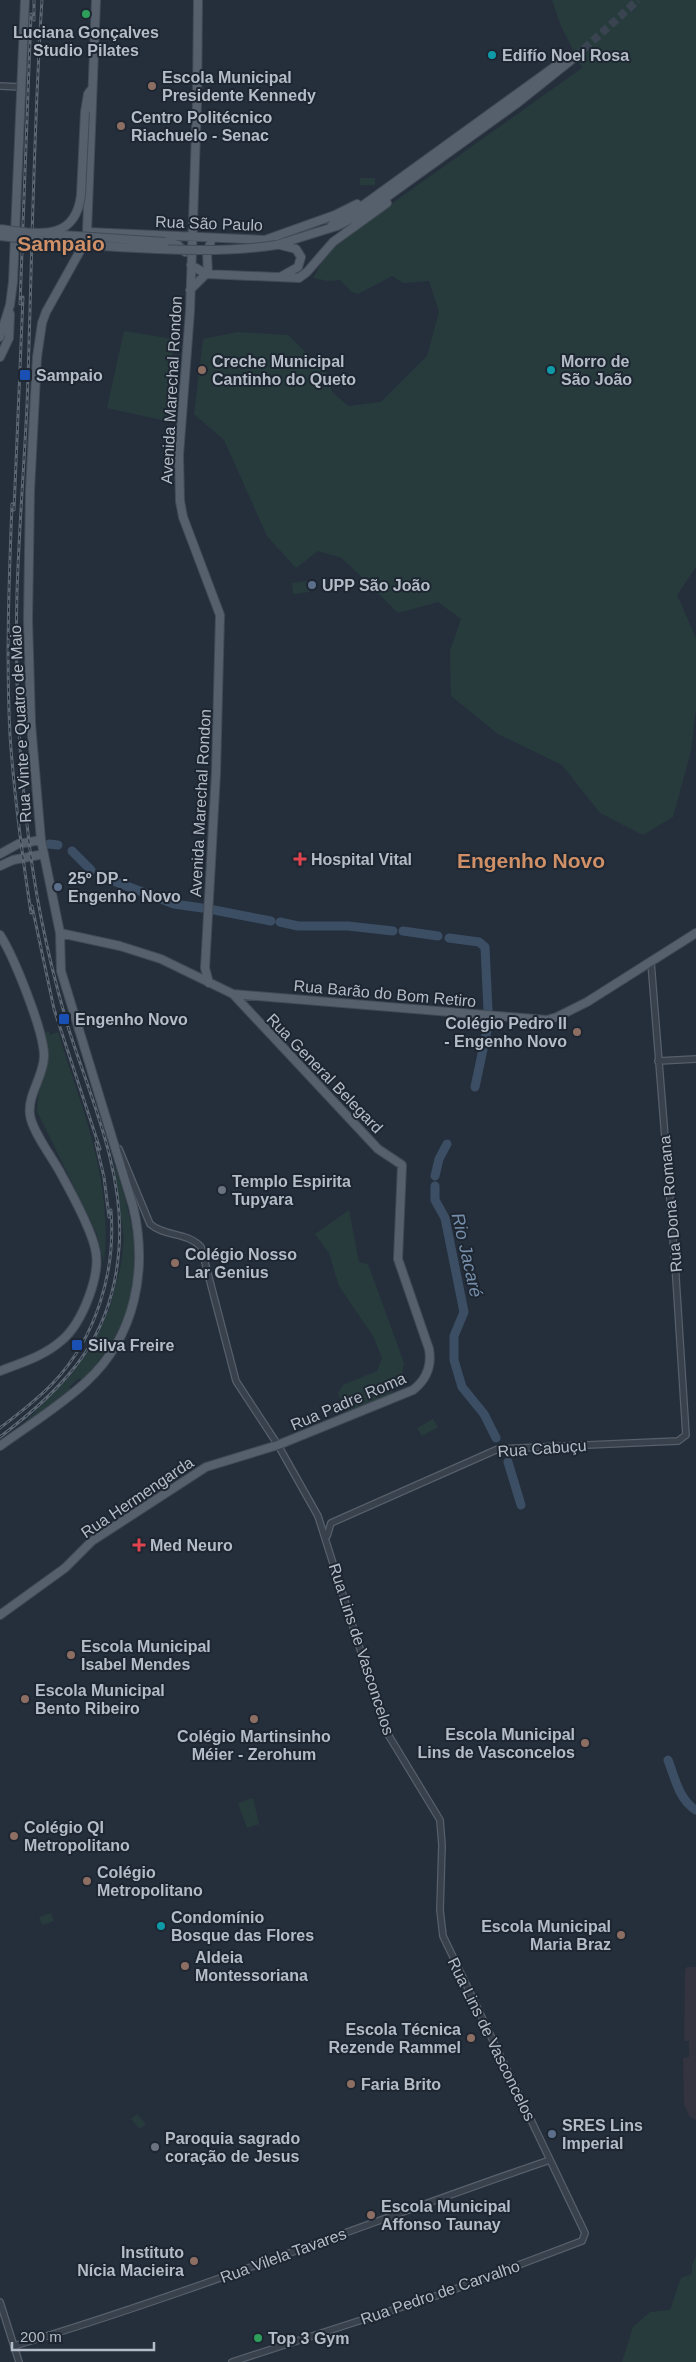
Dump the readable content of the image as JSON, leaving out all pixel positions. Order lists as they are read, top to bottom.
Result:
{
  "streets": {
    "main road": [
      "Rua São Paulo",
      "Avenida Marechal Rondon",
      "Rua Vinte e Quatro de Maio",
      "Rua Barão do Bom Retiro",
      "Rua General Belegard",
      "Rua Padre Roma",
      "Rua Hermengarda"
    ],
    "street": [
      "Rua Dona Romana",
      "Rua Cabuçu",
      "Rua Lins de Vasconcelos",
      "Rua Vilela Tavares",
      "Rua Pedro de Carvalho"
    ]
  },
  "crossings": [
    ["Rua São Paulo", "Avenida Marechal Rondon"],
    ["Rua São Paulo", "Rua Vinte e Quatro de Maio"],
    ["Avenida Marechal Rondon", "Rua Barão do Bom Retiro"],
    ["Rua Vinte e Quatro de Maio", "Rua Barão do Bom Retiro"],
    ["Rua Vinte e Quatro de Maio", "Rua Lins de Vasconcelos"],
    ["Rua Barão do Bom Retiro", "Rua General Belegard"],
    ["Rua Barão do Bom Retiro", "Rua Dona Romana"],
    ["Rua General Belegard", "Rua Padre Roma"],
    ["Rua Dona Romana", "Rua Cabuçu"],
    ["Rua Padre Roma", "Rua Hermengarda"],
    ["Rua Padre Roma", "Rua Lins de Vasconcelos"],
    ["Rua Hermengarda", "Rua Lins de Vasconcelos"],
    ["Rua Lins de Vasconcelos", "Rua Vilela Tavares"],
    ["Rua Lins de Vasconcelos", "Rua Pedro de Carvalho"]
  ],
  "districts": ["Sampaio", "Engenho Novo"],
  "water": ["Rio Jacaré"],
  "places": {
    "other": [
      "Luciana Gonçalves Studio Pilates",
      "Edifío Noel Rosa",
      "Escola Municipal Presidente Kennedy",
      "Centro Politécnico Riachuelo - Senac",
      "Creche Municipal Cantinho do Queto",
      "Morro de São João",
      "UPP São João",
      "25º DP - Engenho Novo",
      "Colégio Pedro II - Engenho Novo",
      "Templo Espirita Tupyara",
      "Colégio Nosso Lar Genius",
      "Escola Municipal Isabel Mendes",
      "Escola Municipal Bento Ribeiro",
      "Colégio Martinsinho Méier - Zerohum",
      "Escola Municipal Lins de Vasconcelos",
      "Colégio QI Metropolitano",
      "Colégio Metropolitano",
      "Condomínio Bosque das Flores",
      "Escola Municipal Maria Braz",
      "Aldeia Montessoriana",
      "Escola Técnica Rezende Rammel",
      "Faria Brito",
      "SRES Lins Imperial",
      "Paroquia sagrado coração de Jesus",
      "Escola Municipal Affonso Taunay",
      "Instituto Nícia Macieira",
      "Top 3 Gym"
    ],
    "transit": ["Sampaio", "Engenho Novo", "Silva Freire"],
    "health": ["Hospital Vital", "Med Neuro"]
  },
  "scale_bar": "200 m"
}
